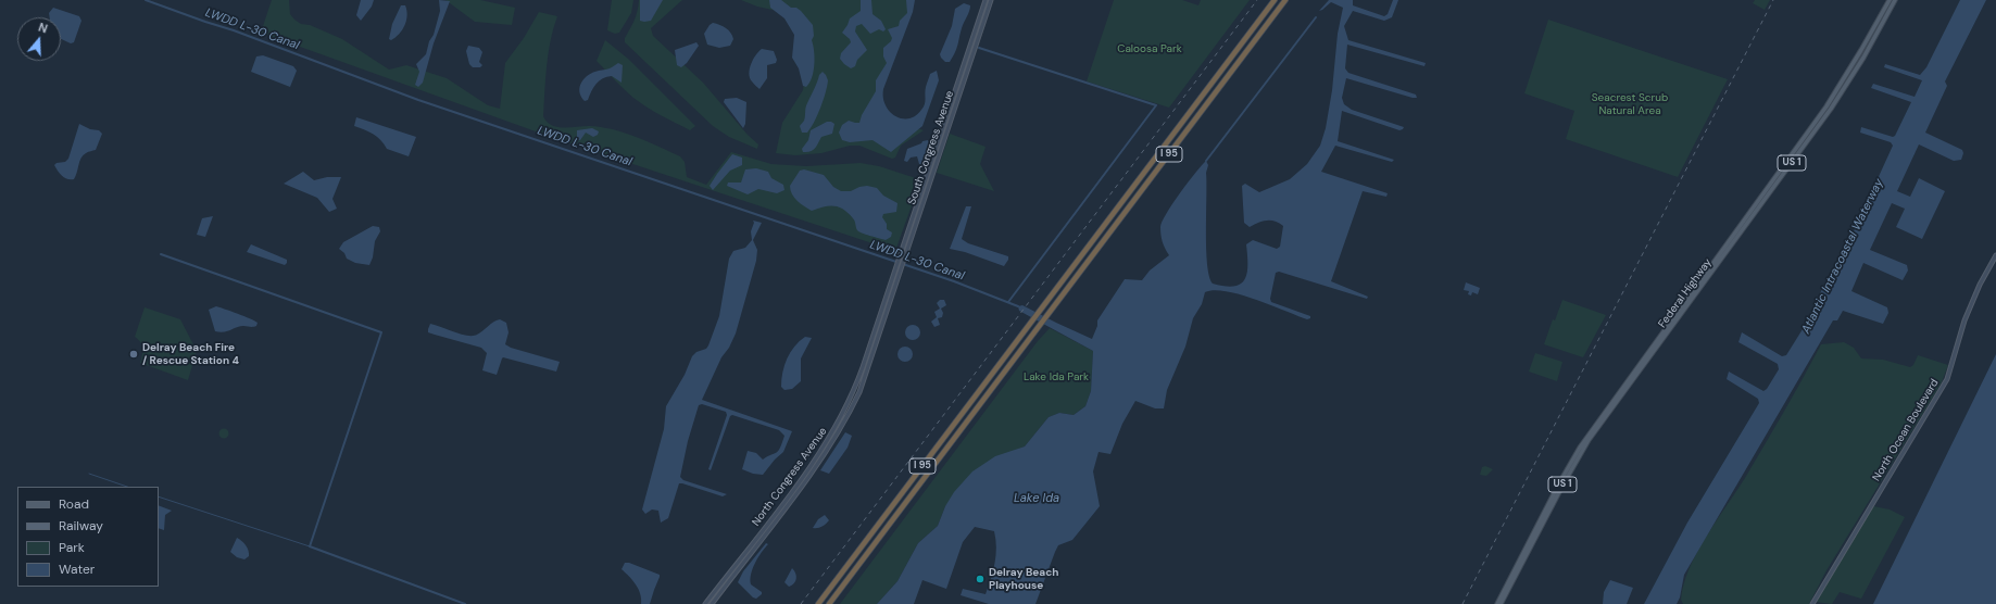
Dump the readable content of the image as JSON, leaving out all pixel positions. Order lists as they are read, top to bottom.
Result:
{
  "streets": {
    "highway": ["I 95"],
    "main road": [
      "South Congress Avenue",
      "US 1",
      "Federal Highway",
      "North Ocean Boulevard",
      "North Congress Avenue"
    ]
  },
  "crossings": [
    ["South Congress Avenue", "North Congress Avenue"],
    ["US 1", "Federal Highway"]
  ],
  "water": ["LWDD L-30 Canal", "Atlantic Intracoastal Waterway", "Lake Ida"],
  "parks": ["Caloosa Park", "Seacrest Scrub Natural Area", "Lake Ida Park"],
  "places": ["Delray Beach Fire / Rescue Station 4", "Delray Beach Playhouse"],
  "legend": [
    "Road",
    "Railway",
    "Park",
    "Water"
  ],
  "north": "top"
}
